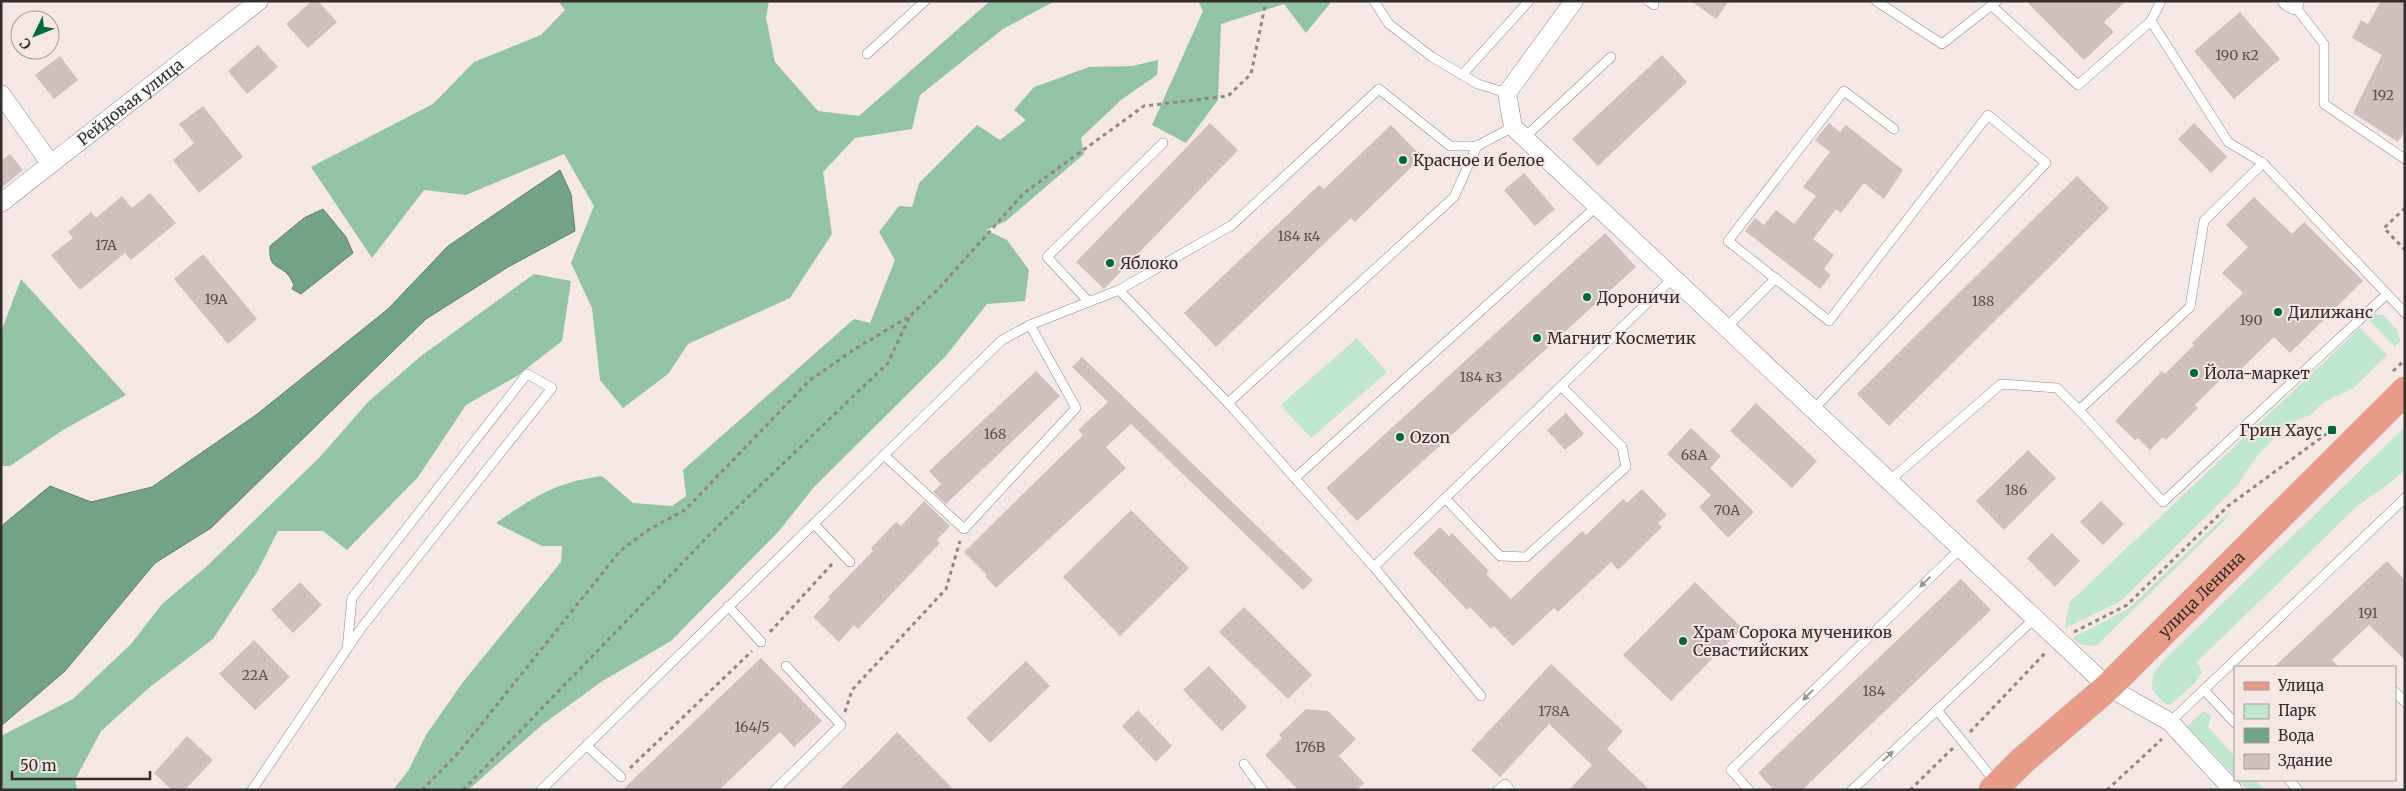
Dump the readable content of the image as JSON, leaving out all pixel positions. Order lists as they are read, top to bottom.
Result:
{
  "streets": {
    "main road": ["улица Ленина"],
    "street": ["Рейдовая улица"]
  },
  "places": {
    "other": [
      "Красное и белое",
      "Яблоко",
      "Дороничи",
      "Дилижанс",
      "Магнит Косметик",
      "Йола-маркет",
      "Ozon",
      "Храм Сорока мучеников Севастийских"
    ],
    "transit": ["Грин Хаус"]
  },
  "house_numbers": [
    "190 к2",
    "192",
    "184 к4",
    "17А",
    "19А",
    "188",
    "190",
    "184 к3",
    "168",
    "68А",
    "186",
    "70А",
    "191",
    "22А",
    "184",
    "178А",
    "164/5",
    "176В"
  ],
  "legend": [
    "Улица",
    "Парк",
    "Вода",
    "Здание"
  ],
  "scale_bar": "50 m",
  "north": "bottom left"
}
